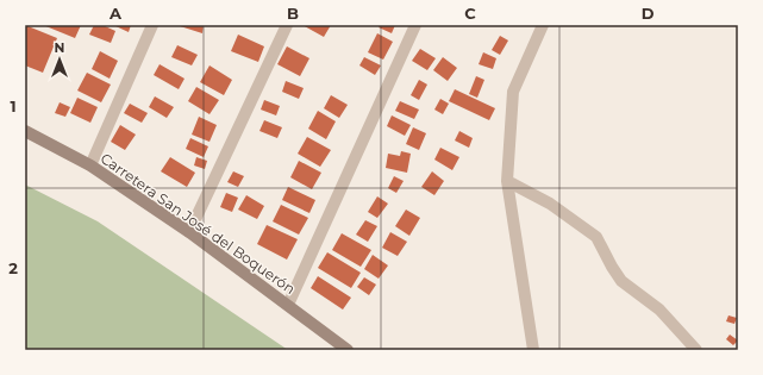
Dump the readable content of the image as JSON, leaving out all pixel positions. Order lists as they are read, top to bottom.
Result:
{
  "streets": {
    "street": ["Carretera San José del Boquerón"]
  },
  "north": "top",
  "grid": {
    "columns": [
      "A",
      "B",
      "C",
      "D"
    ],
    "rows": ["1", "2"]
  }
}
